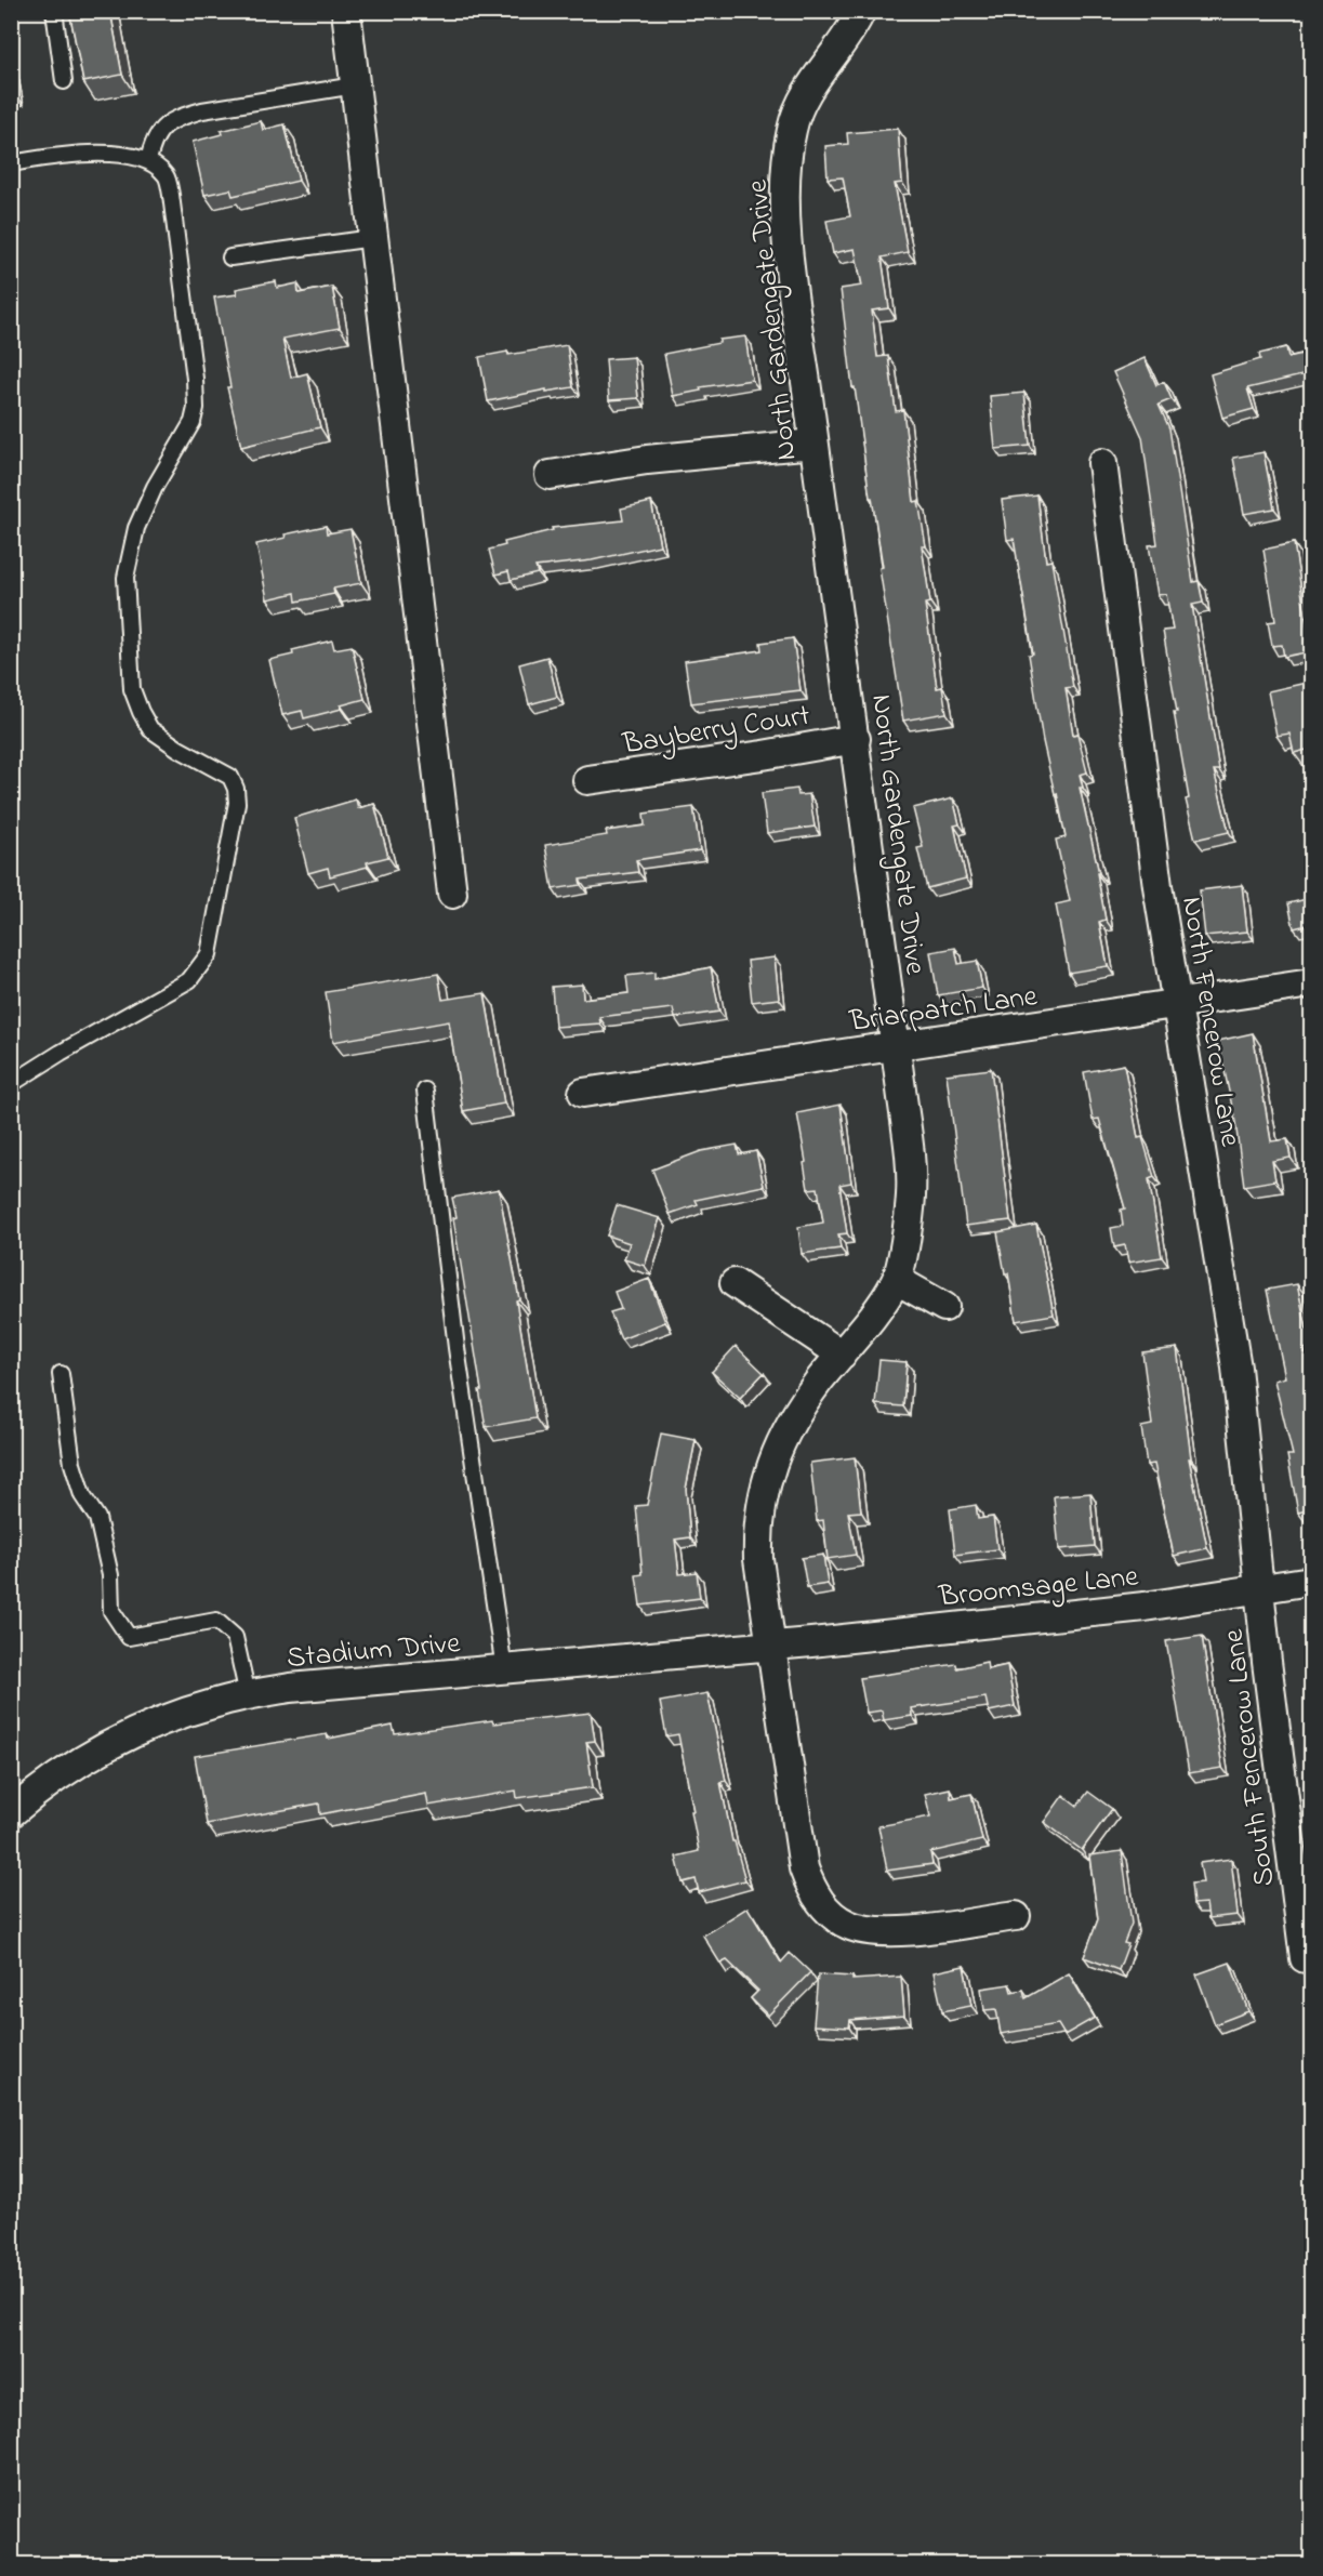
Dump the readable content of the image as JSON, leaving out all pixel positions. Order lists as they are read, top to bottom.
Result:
{
  "streets": {
    "street": [
      "North Gardengate Drive",
      "Bayberry Court",
      "Briarpatch Lane",
      "North Fencerow Lane",
      "Broomsage Lane",
      "Stadium Drive",
      "South Fencerow Lane"
    ]
  },
  "crossings": [
    ["North Gardengate Drive", "Bayberry Court"],
    ["North Gardengate Drive", "Briarpatch Lane"],
    ["North Gardengate Drive", "Broomsage Lane"],
    ["North Gardengate Drive", "Stadium Drive"],
    ["Briarpatch Lane", "North Fencerow Lane"],
    ["North Fencerow Lane", "Broomsage Lane"],
    ["North Fencerow Lane", "South Fencerow Lane"],
    ["Broomsage Lane", "Stadium Drive"],
    ["Broomsage Lane", "South Fencerow Lane"]
  ]
}
